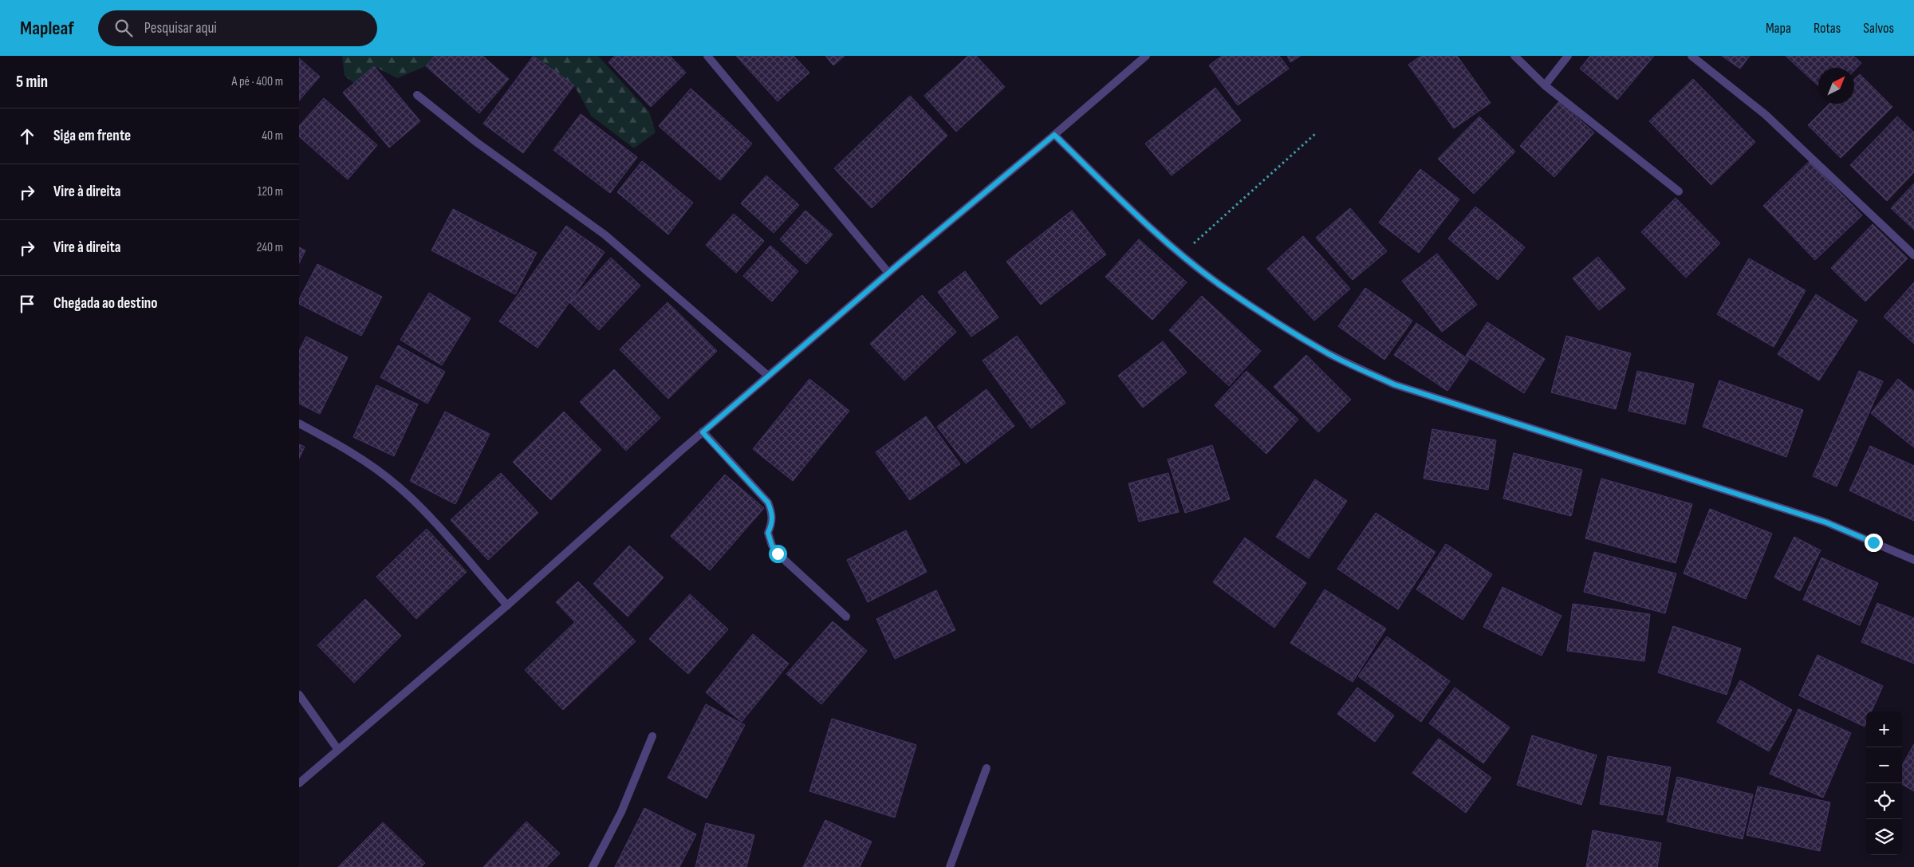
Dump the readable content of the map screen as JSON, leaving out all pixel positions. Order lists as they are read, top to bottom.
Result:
{
  "north": "top right",
  "page": {
    "header": "Mapleaf",
    "search": "Pesquisar aqui",
    "nav": ["Mapa", "Rotas", "Salvos"],
    "heading": ["5 min", "A pé · 400 m"],
    "list": [
      ["Siga em frente", "40 m"],
      ["Vire à direita", "120 m"],
      ["Vire à direita", "240 m"],
      "Chegada ao destino"
    ],
    "map_buttons": ["+", "−"]
  }
}
